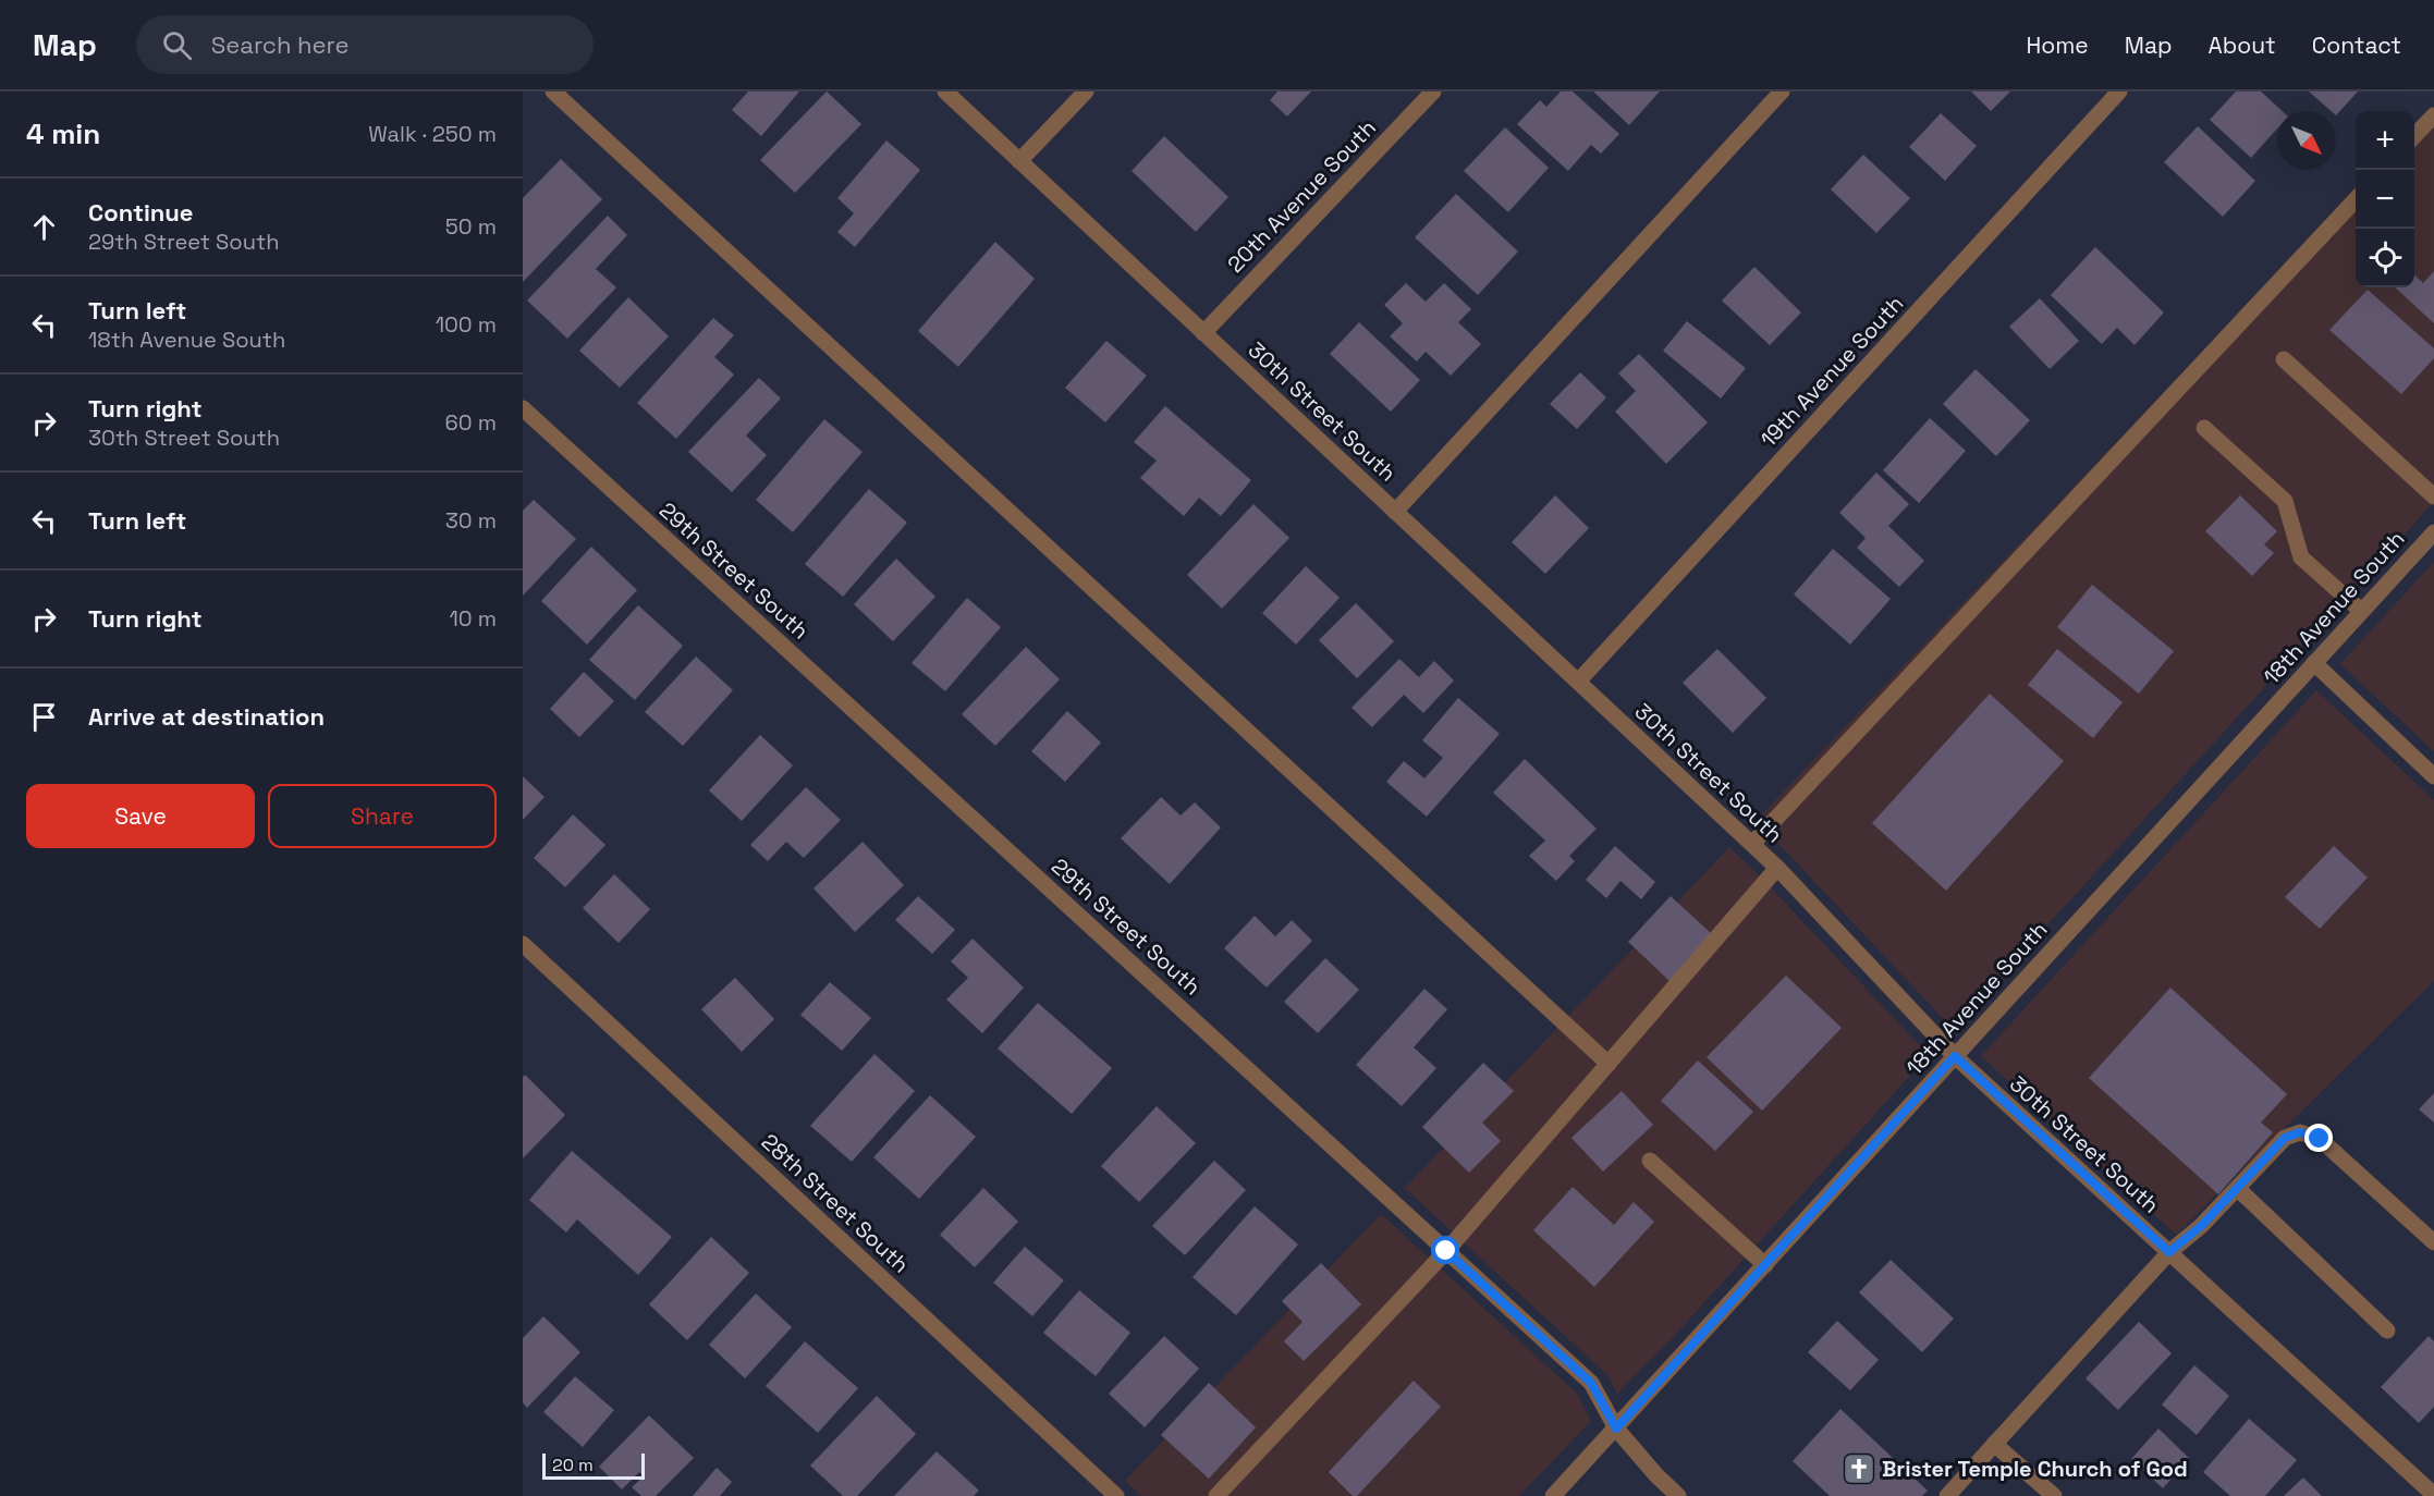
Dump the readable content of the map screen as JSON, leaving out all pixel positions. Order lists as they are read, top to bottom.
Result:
{
  "streets": {
    "street": [
      "20th Avenue South",
      "19th Avenue South",
      "30th Street South",
      "29th Street South",
      "18th Avenue South",
      "28th Street South"
    ]
  },
  "crossings": [
    ["20th Avenue South", "30th Street South"],
    ["19th Avenue South", "30th Street South"],
    ["30th Street South", "18th Avenue South"],
    ["29th Street South", "18th Avenue South"]
  ],
  "places": {
    "church": ["Brister Temple Church of God"]
  },
  "scale_bar": "20 m",
  "north": "bottom right",
  "page": {
    "header": "Map",
    "search": "Search here",
    "nav": [
      "Home",
      "Map",
      "About",
      "Contact"
    ],
    "heading": ["4 min", "Walk · 250 m"],
    "map_buttons": ["+", "−"],
    "list": [
      ["Continue", "29th Street South", "50 m"],
      ["Turn left", "18th Avenue South", "100 m"],
      ["Turn right", "30th Street South", "60 m"],
      ["Turn left", "30 m"],
      ["Turn right", "10 m"],
      "Arrive at destination"
    ],
    "buttons": ["Save", "Share"],
    "scale": "20 m"
  }
}
